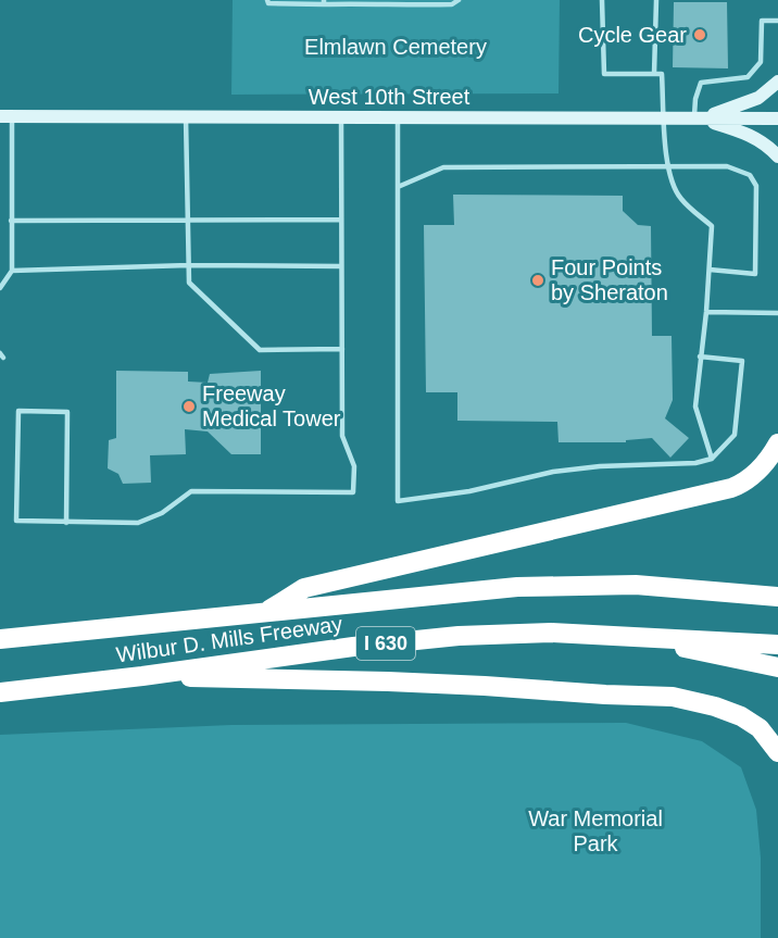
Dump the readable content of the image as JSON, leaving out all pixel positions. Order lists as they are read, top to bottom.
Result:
{
  "streets": {
    "highway": ["Wilbur D. Mills Freeway", "I 630"],
    "street": ["West 10th Street"]
  },
  "parks": ["Elmlawn Cemetery", "War Memorial Park"],
  "places": ["Cycle Gear", "Four Points by Sheraton", "Freeway Medical Tower"]
}
